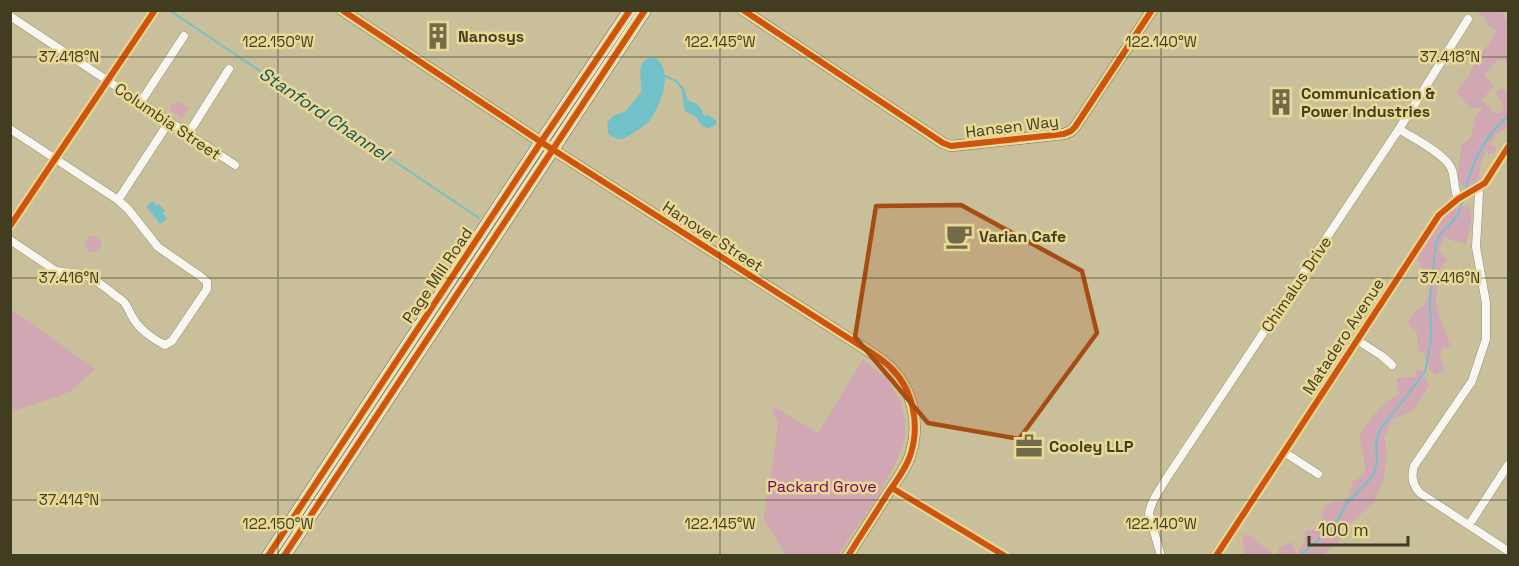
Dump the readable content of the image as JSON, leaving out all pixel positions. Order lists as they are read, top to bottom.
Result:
{
  "streets": {
    "main road": ["Page Mill Road"],
    "street": [
      "Columbia Street",
      "Hansen Way",
      "Hanover Street",
      "Chimalus Drive",
      "Matadero Avenue"
    ]
  },
  "crossings": [
    ["Hanover Street", "Page Mill Road"]
  ],
  "water": ["Stanford Channel"],
  "parks": ["Packard Grove"],
  "places": {
    "building": ["Nanosys", "Communication & Power Industries"],
    "cafe": ["Varian Cafe"],
    "office": ["Cooley LLP"]
  },
  "scale_bar": "100 m",
  "coordinates": [
    "122.150°W",
    "122.145°W",
    "122.140°W",
    "37.418°N",
    "37.416°N",
    "37.414°N"
  ]
}
